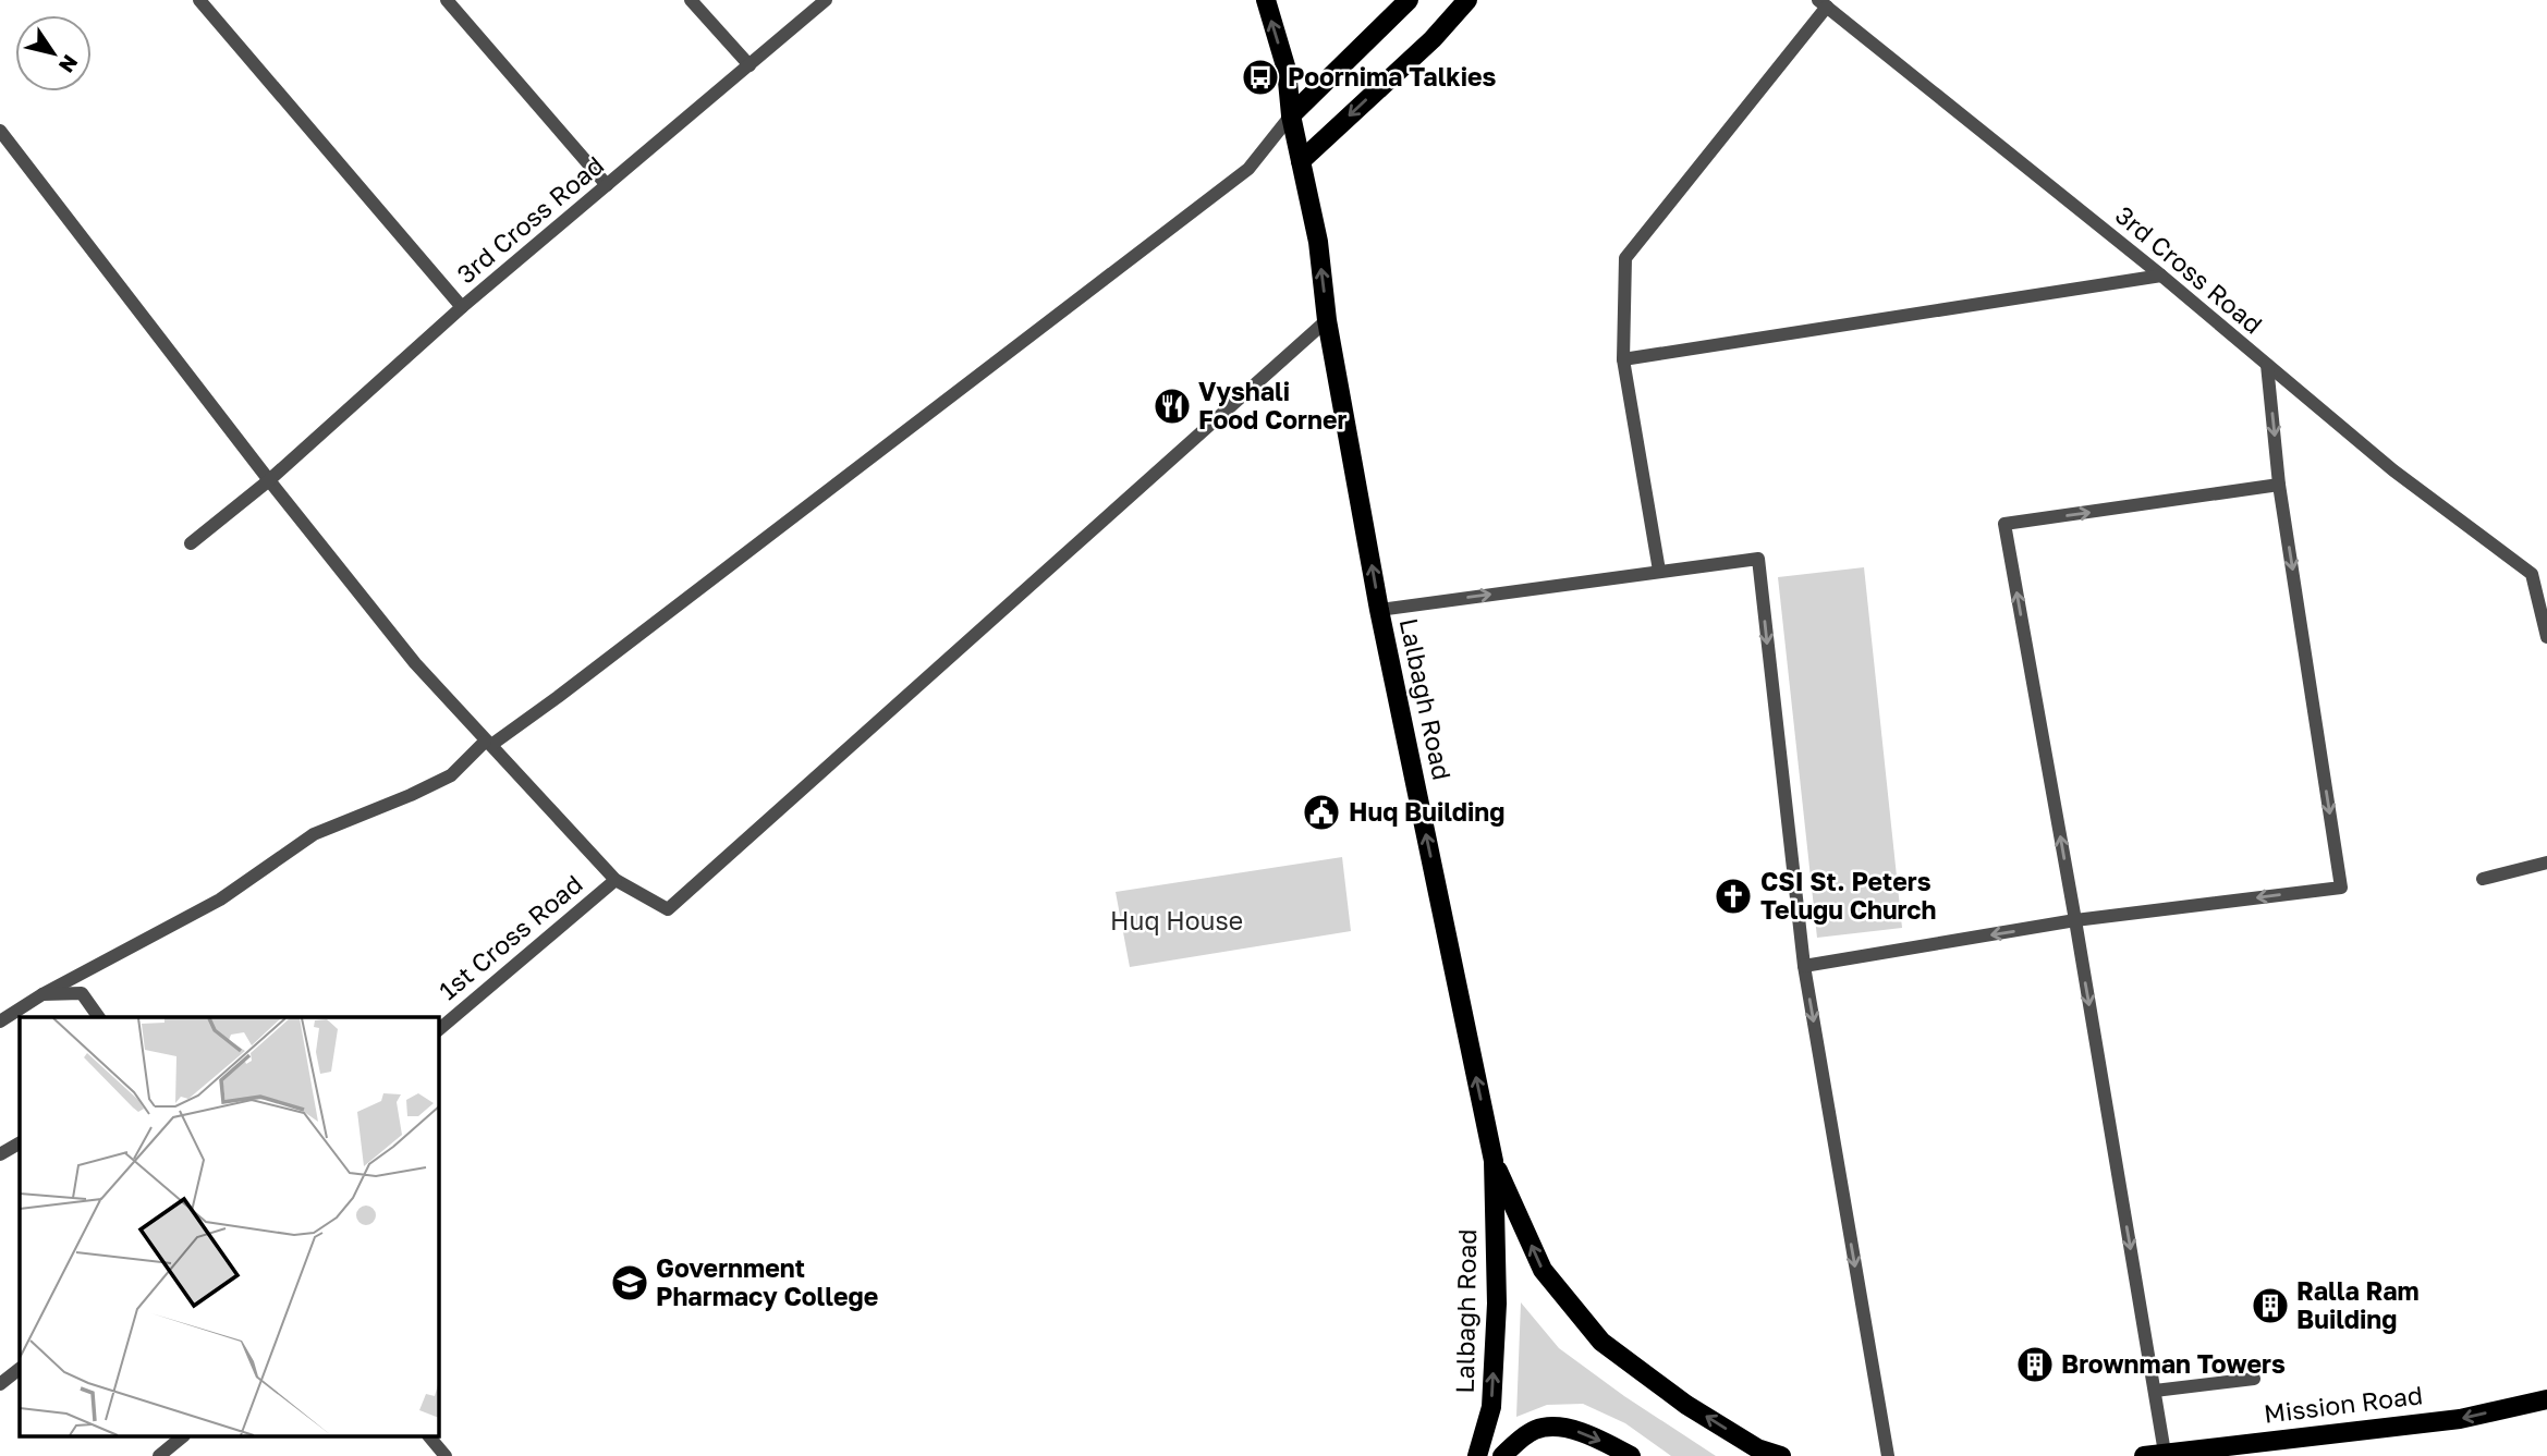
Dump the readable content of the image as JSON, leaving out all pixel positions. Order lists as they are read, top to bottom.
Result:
{
  "streets": {
    "main road": ["Lalbagh Road", "Mission Road"],
    "street": ["3rd Cross Road", "1st Cross Road"]
  },
  "one_way": ["Lalbagh Road", "Mission Road"],
  "parks": ["Huq House"],
  "places": {
    "bus stop": ["Poornima Talkies"],
    "restaurant": ["Vyshali Food Corner"],
    "public building": ["Huq Building"],
    "church": ["CSI St. Peters Telugu Church"],
    "school or university": ["Government Pharmacy College"],
    "building": ["Ralla Ram Building", "Brownman Towers"]
  },
  "north": "bottom right"
}
